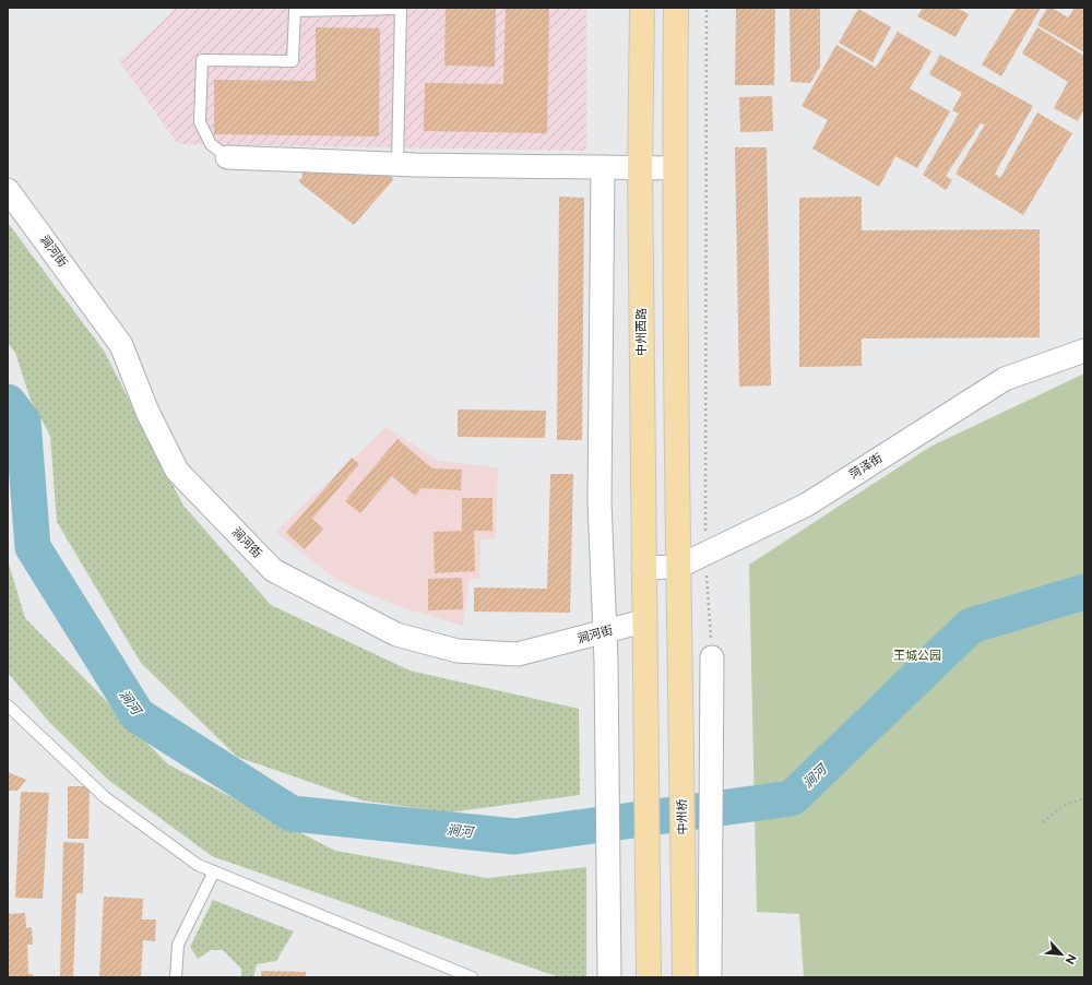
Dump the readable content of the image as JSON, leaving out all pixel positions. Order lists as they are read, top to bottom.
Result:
{
  "streets": {
    "main road": ["中州西路", "中州桥"],
    "street": ["涧河街", "菏泽街"]
  },
  "crossings": [
    ["涧河街", "中州西路"],
    ["中州西路", "菏泽街"],
    ["菏泽街", "中州桥"]
  ],
  "water": ["涧河"],
  "parks": ["王城公园"],
  "north": "bottom right"
}
